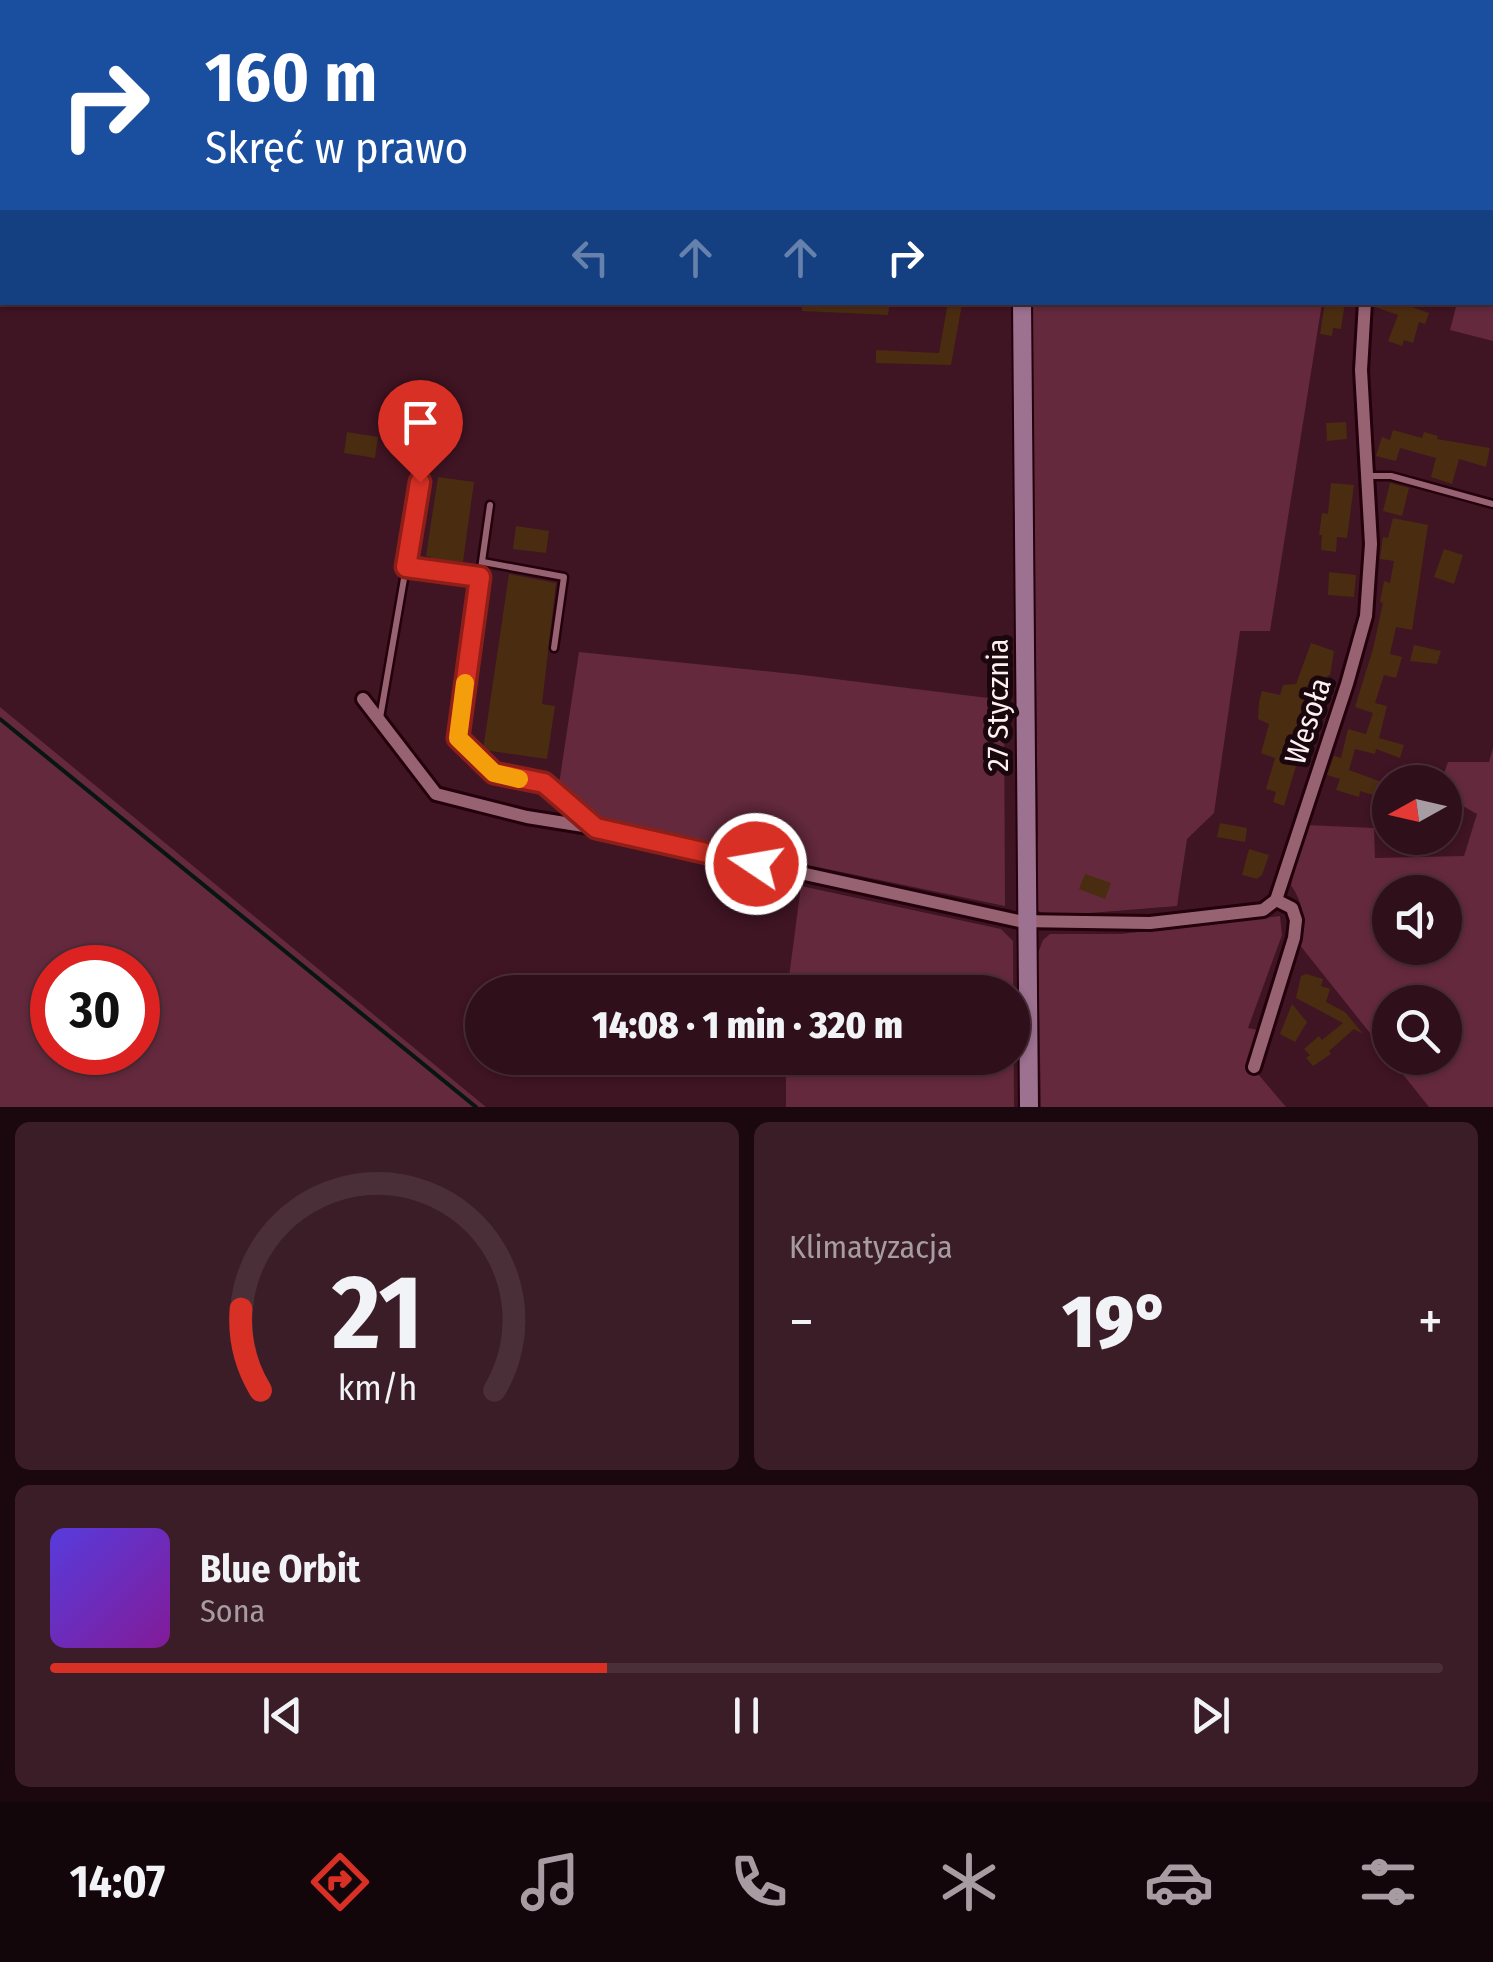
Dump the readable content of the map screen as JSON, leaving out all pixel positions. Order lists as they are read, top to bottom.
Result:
{
  "streets": {
    "street": ["27 Stycznia", "Wesoła"]
  },
  "north": "left",
  "page": {
    "turn": ["160 m", "Skręć w prawo"],
    "limit": "30",
    "trip": "14:08 · 1 min · 320 m",
    "tile": "Klimatyzacja",
    "heat": ["−", "19°", "+"],
    "song": ["Blue Orbit", "Sona"],
    "tabs": "14:07",
    "gauge": ["21", "km/h"]
  }
}
